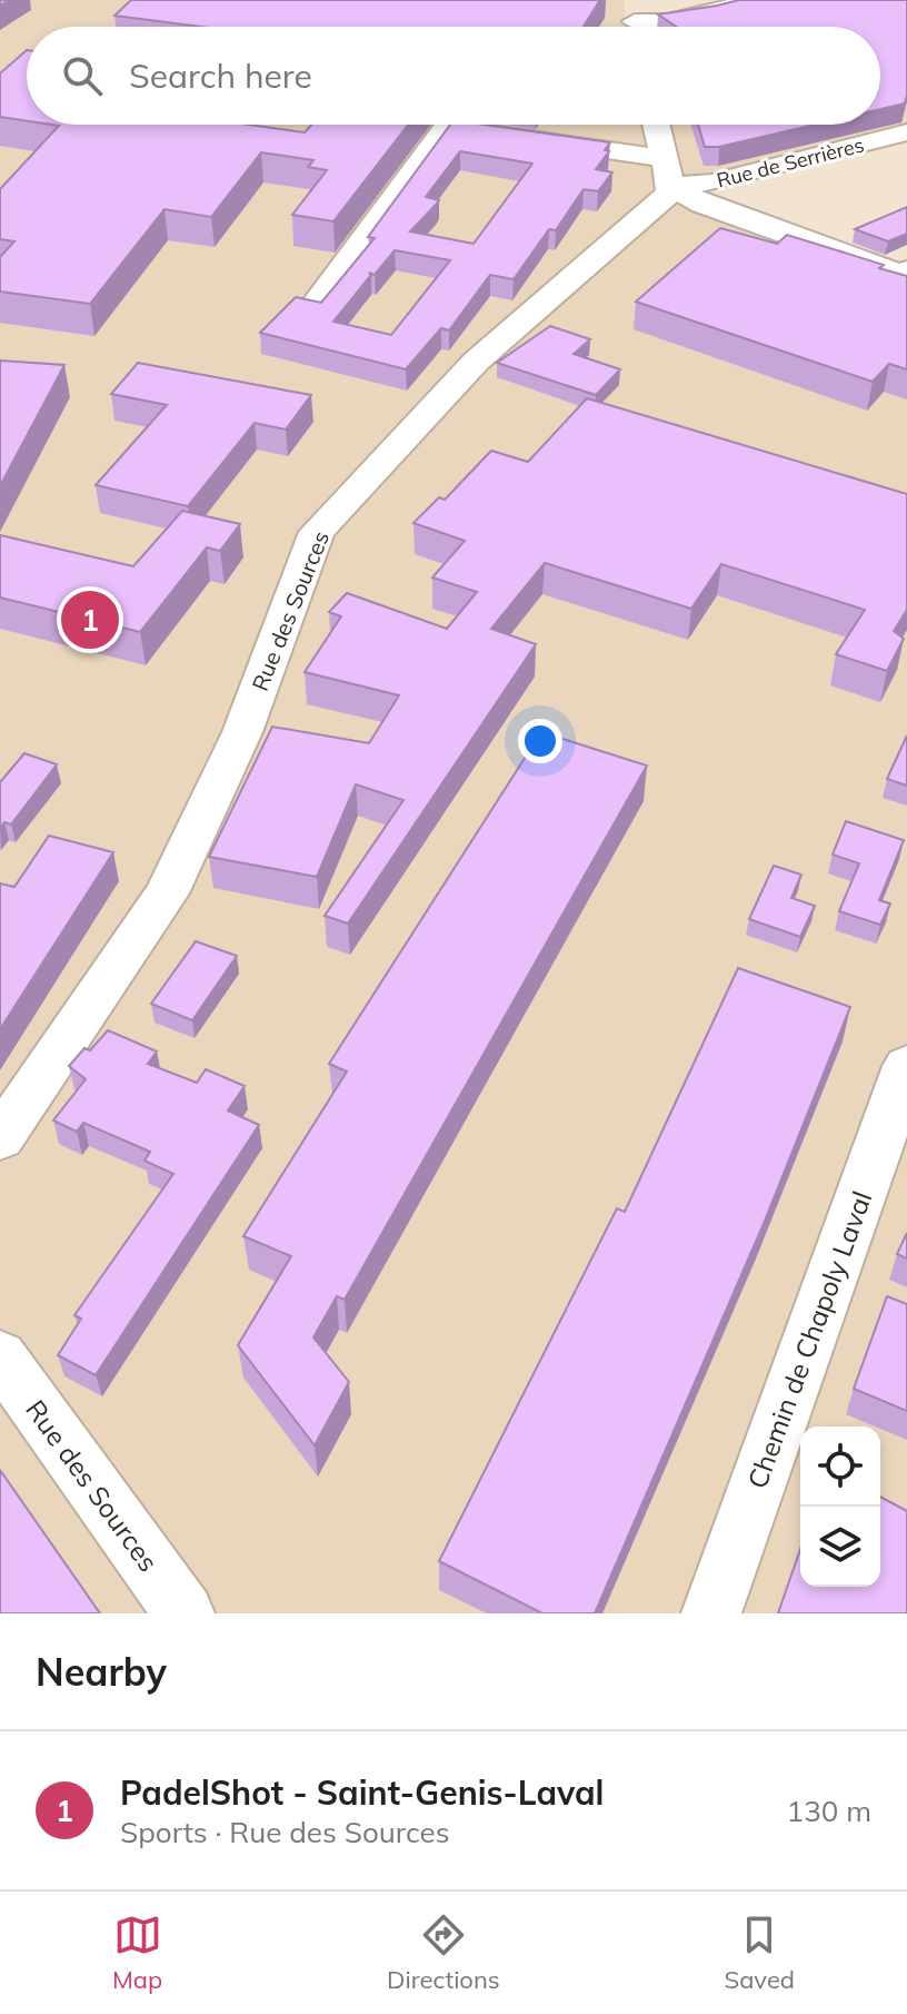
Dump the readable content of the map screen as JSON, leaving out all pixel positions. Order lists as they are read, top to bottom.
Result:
{
  "streets": {
    "street": ["Rue de Serrières", "Rue des Sources", "Chemin de Chapoly Laval"]
  },
  "crossings": [
    ["Rue de Serrières", "Rue des Sources"]
  ],
  "page": {
    "search": "Search here",
    "pins": "1",
    "heading": "Nearby",
    "list": [
      {
        "mark": "1",
        "name": "PadelShot - Saint-Genis-Laval",
        "note": "Sports · Rue des Sources",
        "value": "130 m"
      }
    ],
    "nav": ["Map", "Directions", "Saved"]
  }
}
